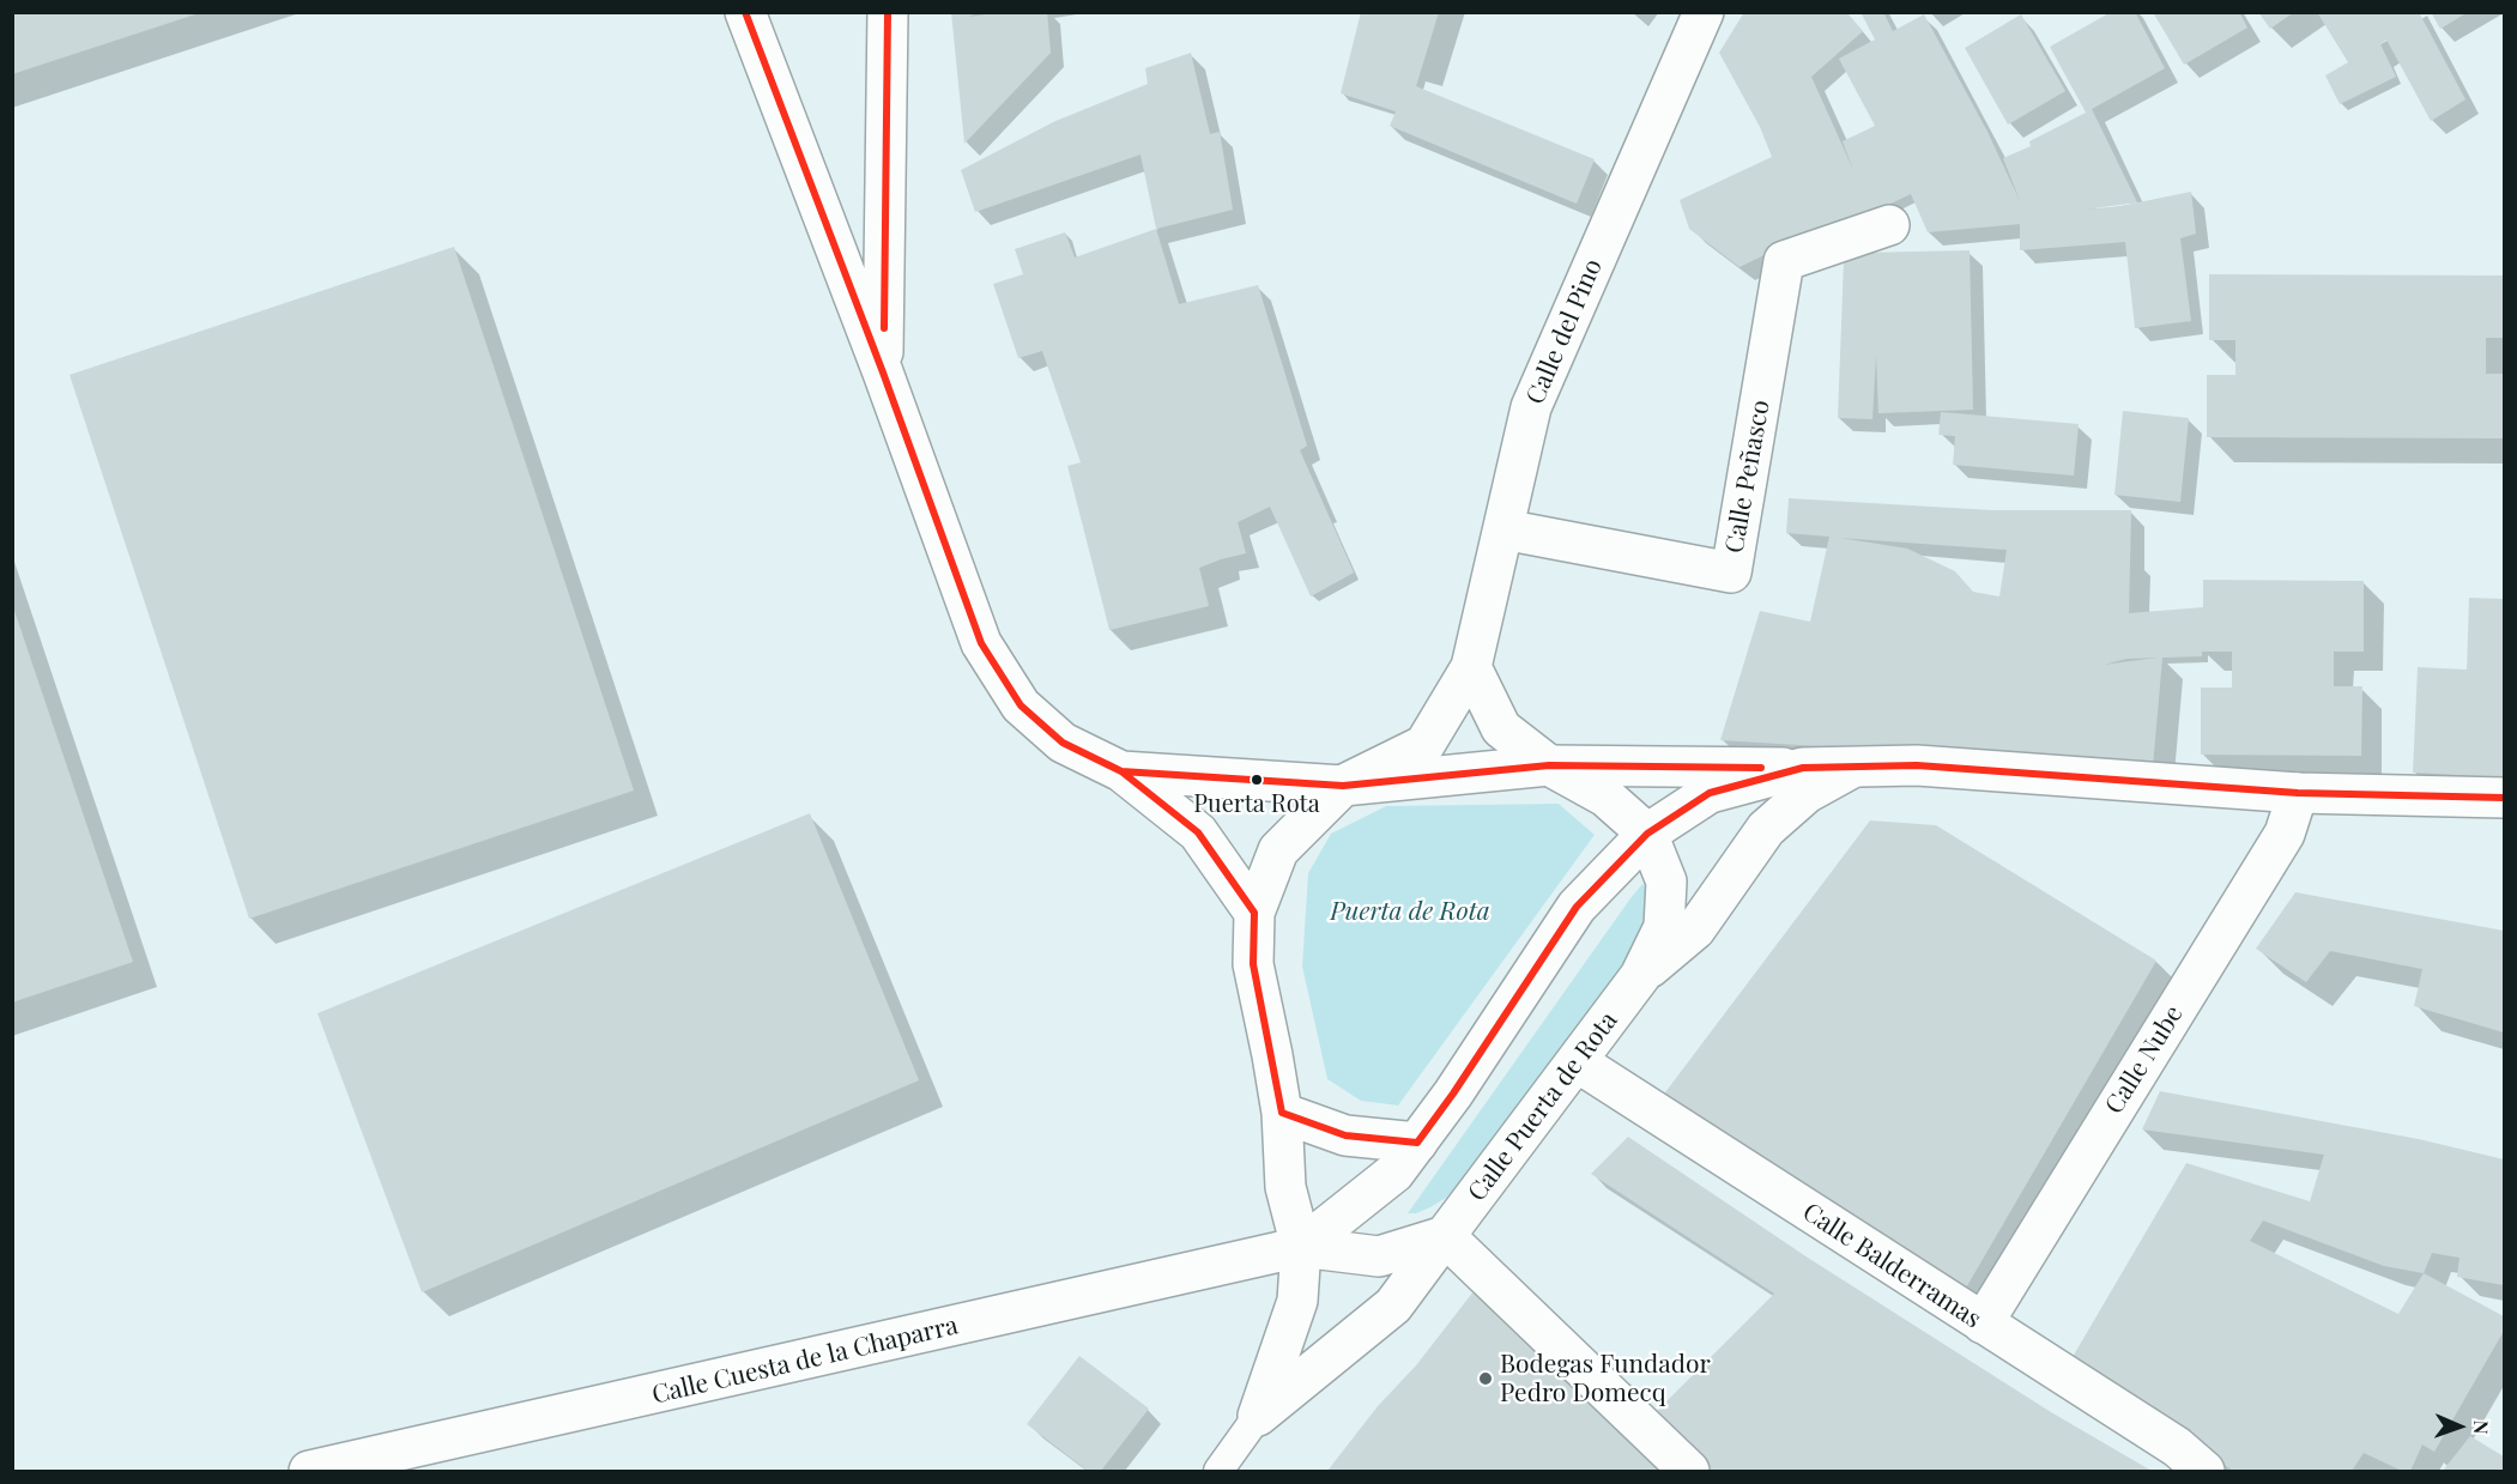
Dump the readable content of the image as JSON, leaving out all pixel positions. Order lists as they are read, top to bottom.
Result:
{
  "streets": {
    "street": [
      "Calle del Pino",
      "Calle Peñasco",
      "Calle Nube",
      "Calle Puerta de Rota",
      "Calle Balderramas",
      "Calle Cuesta de la Chaparra"
    ]
  },
  "crossings": [
    ["Calle del Pino", "Calle Peñasco"],
    ["Calle del Pino", "Calle Puerta de Rota"],
    ["Calle Nube", "Calle Balderramas"],
    ["Calle Puerta de Rota", "Calle Balderramas"]
  ],
  "parks": ["Puerta de Rota"],
  "places": ["Puerta Rota", "Bodegas Fundador Pedro Domecq"],
  "north": "right"
}
